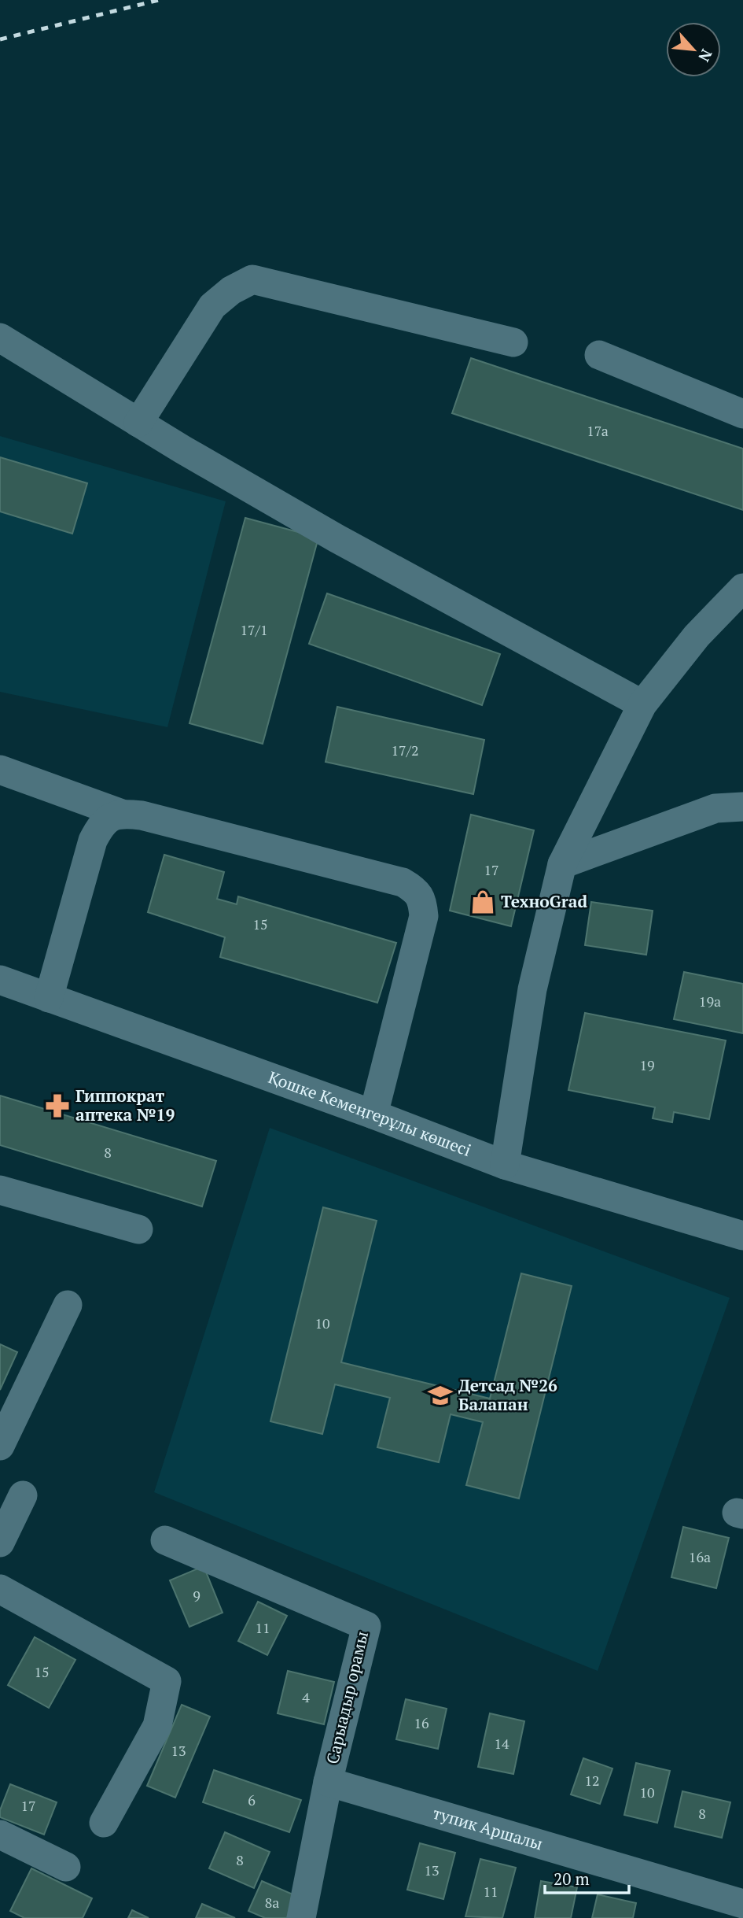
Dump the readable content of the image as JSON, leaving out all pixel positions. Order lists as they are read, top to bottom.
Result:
{
  "streets": {
    "street": ["Қошке Кемеңгерұлы көшесі", "Сарыадыр орамы", "тупик Аршалы"]
  },
  "crossings": [
    ["Сарыадыр орамы", "тупик Аршалы"]
  ],
  "places": {
    "shop": ["ТехноGrad"],
    "pharmacy": ["Гиппократ аптека №19"],
    "school or university": ["Детсад №26 Балапан"]
  },
  "house_numbers": [
    "17а",
    "17/1",
    "17/2",
    "17",
    "15",
    "19а",
    "19",
    "8",
    "10",
    "16а",
    "9",
    "11",
    "15",
    "4",
    "16",
    "14",
    "13",
    "12",
    "10",
    "6",
    "17",
    "8",
    "8",
    "13",
    "11",
    "8а"
  ],
  "scale_bar": "20 m",
  "north": "bottom right"
}
